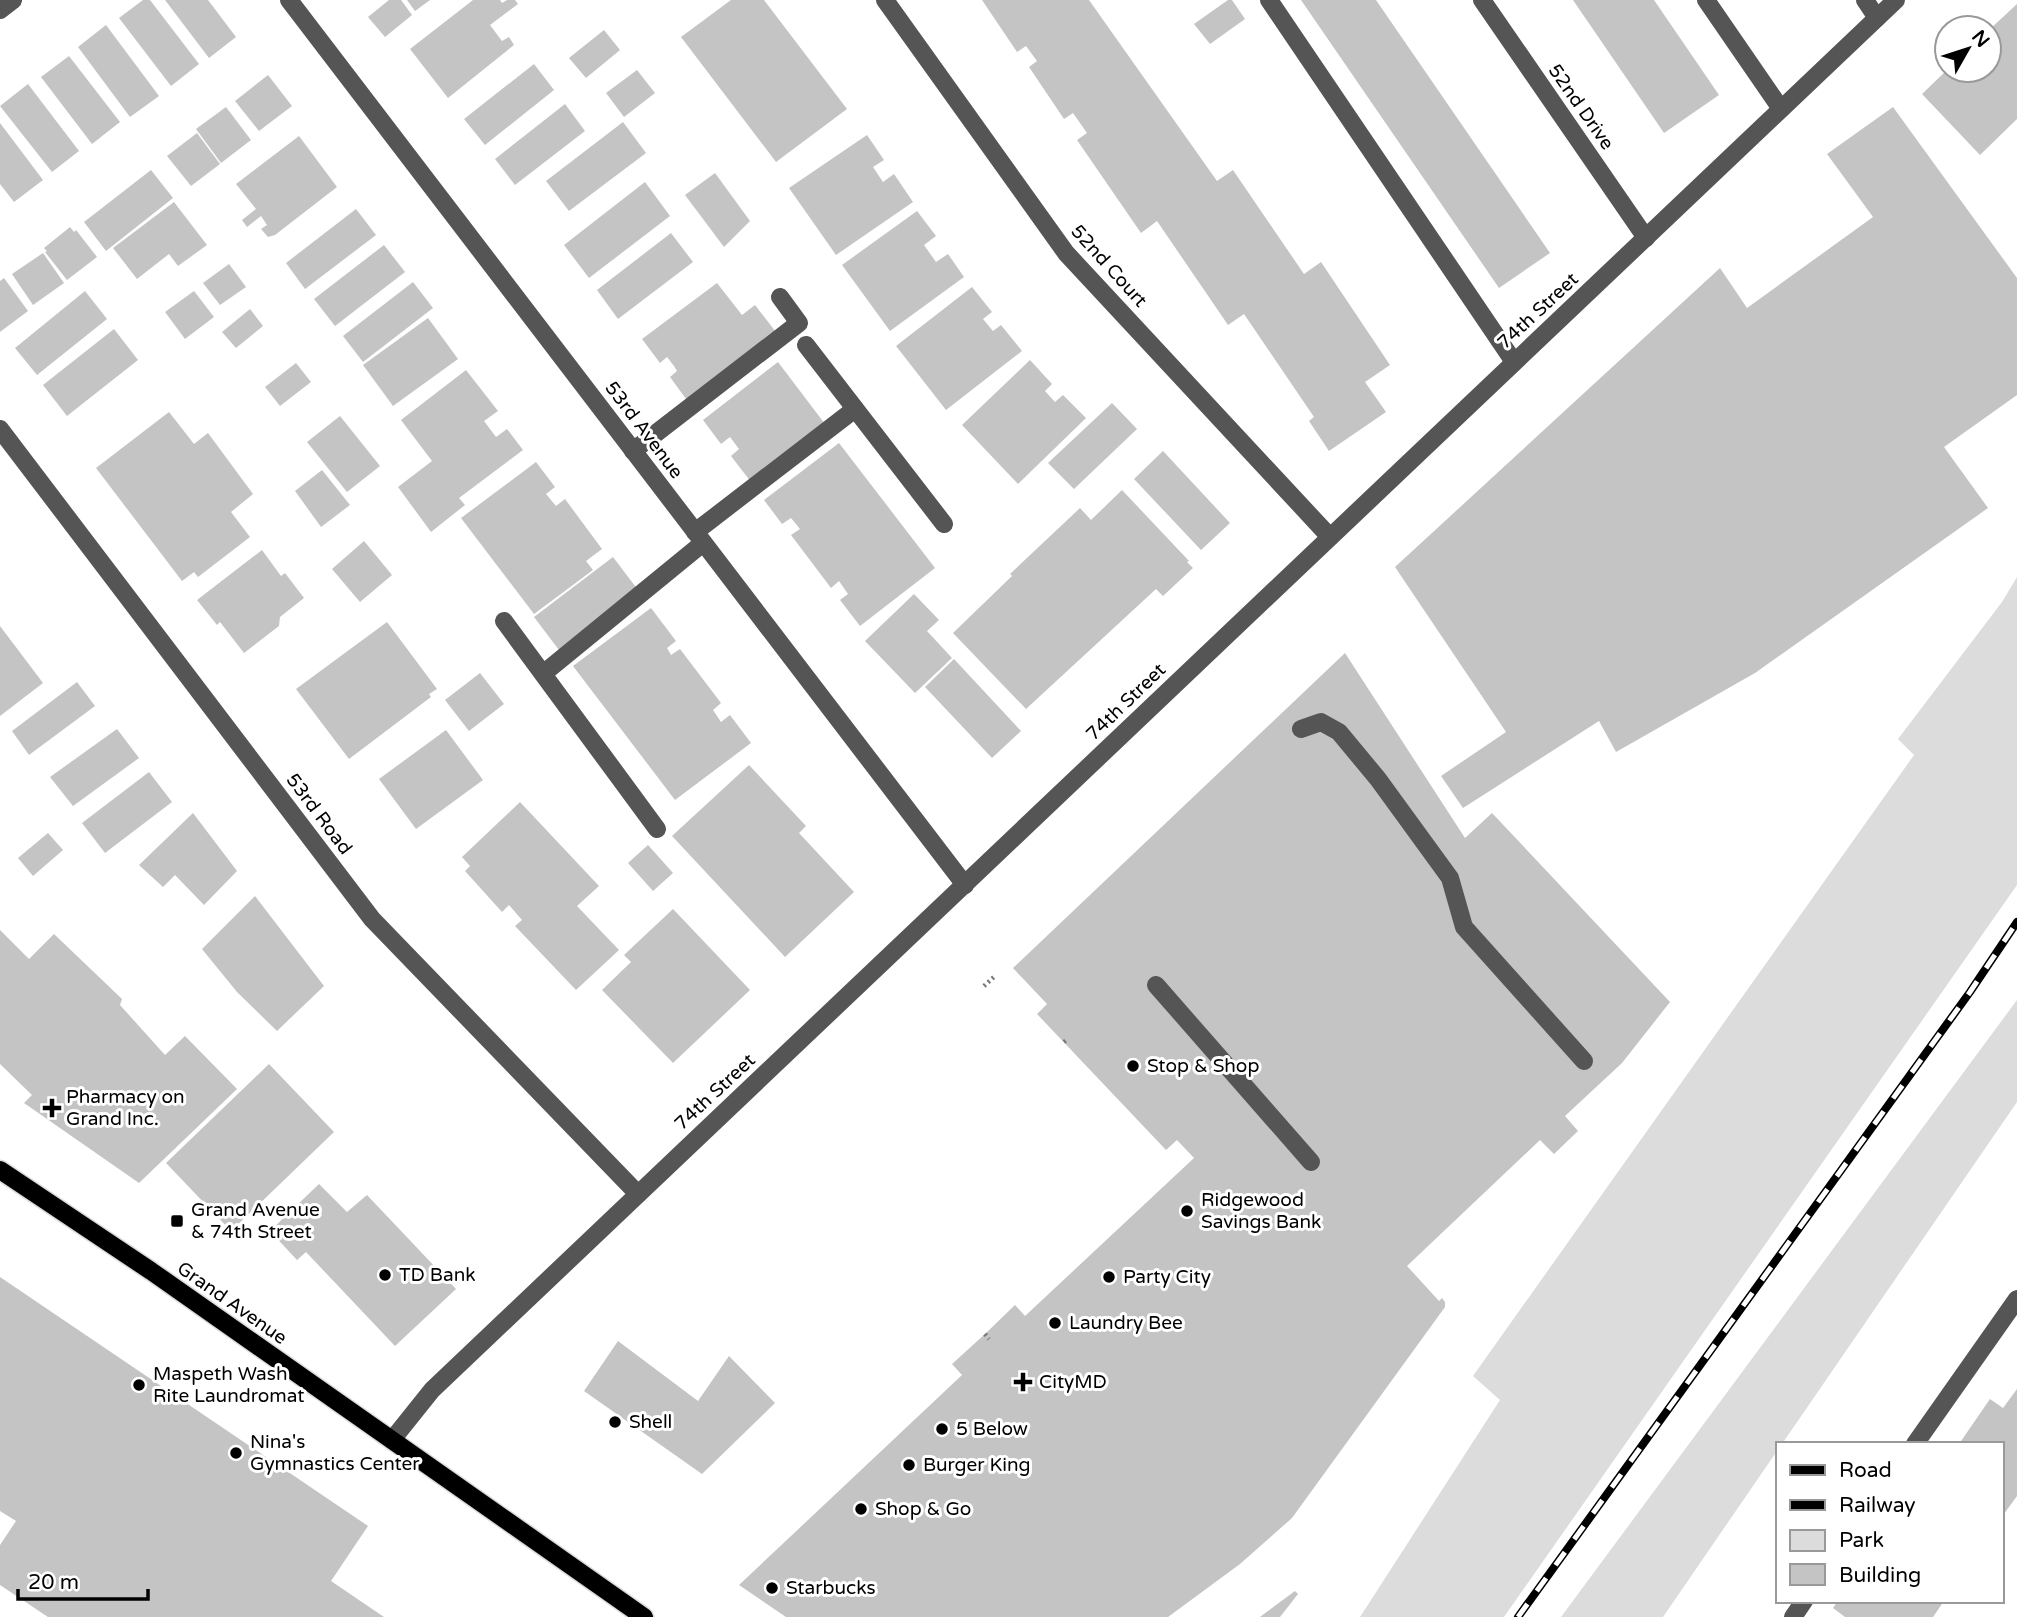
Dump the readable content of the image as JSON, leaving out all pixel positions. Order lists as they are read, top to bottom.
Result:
{
  "streets": {
    "main road": ["Grand Avenue"],
    "street": [
      "52nd Drive",
      "52nd Court",
      "74th Street",
      "53rd Avenue",
      "53rd Road"
    ]
  },
  "crossings": [
    ["52nd Drive", "74th Street"],
    ["52nd Court", "74th Street"],
    ["74th Street", "53rd Avenue"],
    ["74th Street", "53rd Road"],
    ["74th Street", "Grand Avenue"]
  ],
  "places": {
    "other": [
      "Stop & Shop",
      "Ridgewood Savings Bank",
      "TD Bank",
      "Party City",
      "Laundry Bee",
      "Maspeth Wash Rite Laundromat",
      "Shell",
      "5 Below",
      "Nina's Gymnastics Center",
      "Burger King",
      "Shop & Go",
      "Starbucks"
    ],
    "health": ["Pharmacy on Grand Inc.", "CityMD"],
    "transit": ["Grand Avenue & 74th Street"]
  },
  "legend": [
    "Road",
    "Railway",
    "Park",
    "Building"
  ],
  "scale_bar": "20 m",
  "north": "top right"
}
